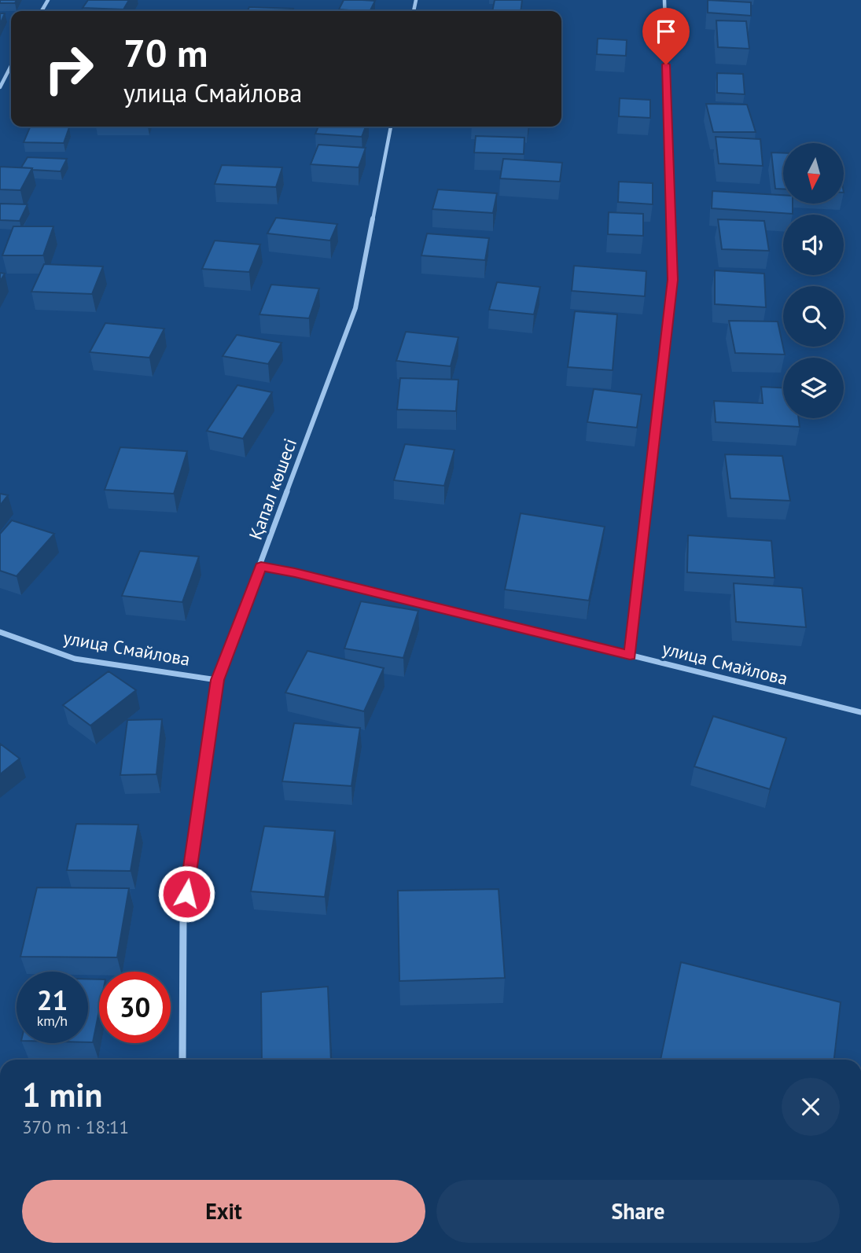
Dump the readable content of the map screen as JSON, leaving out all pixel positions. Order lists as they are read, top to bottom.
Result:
{
  "streets": {
    "street": ["Қапал көшесі", "улица Смайлова"]
  },
  "crossings": [
    ["Қапал көшесі", "улица Смайлова"]
  ],
  "north": "bottom",
  "page": {
    "turn": ["70 m", "улица Смайлова"],
    "speed": "21 km/h",
    "limit": "30",
    "heading": ["1 min", "370 m · 18:11"],
    "buttons": ["Exit", "Share"]
  }
}
